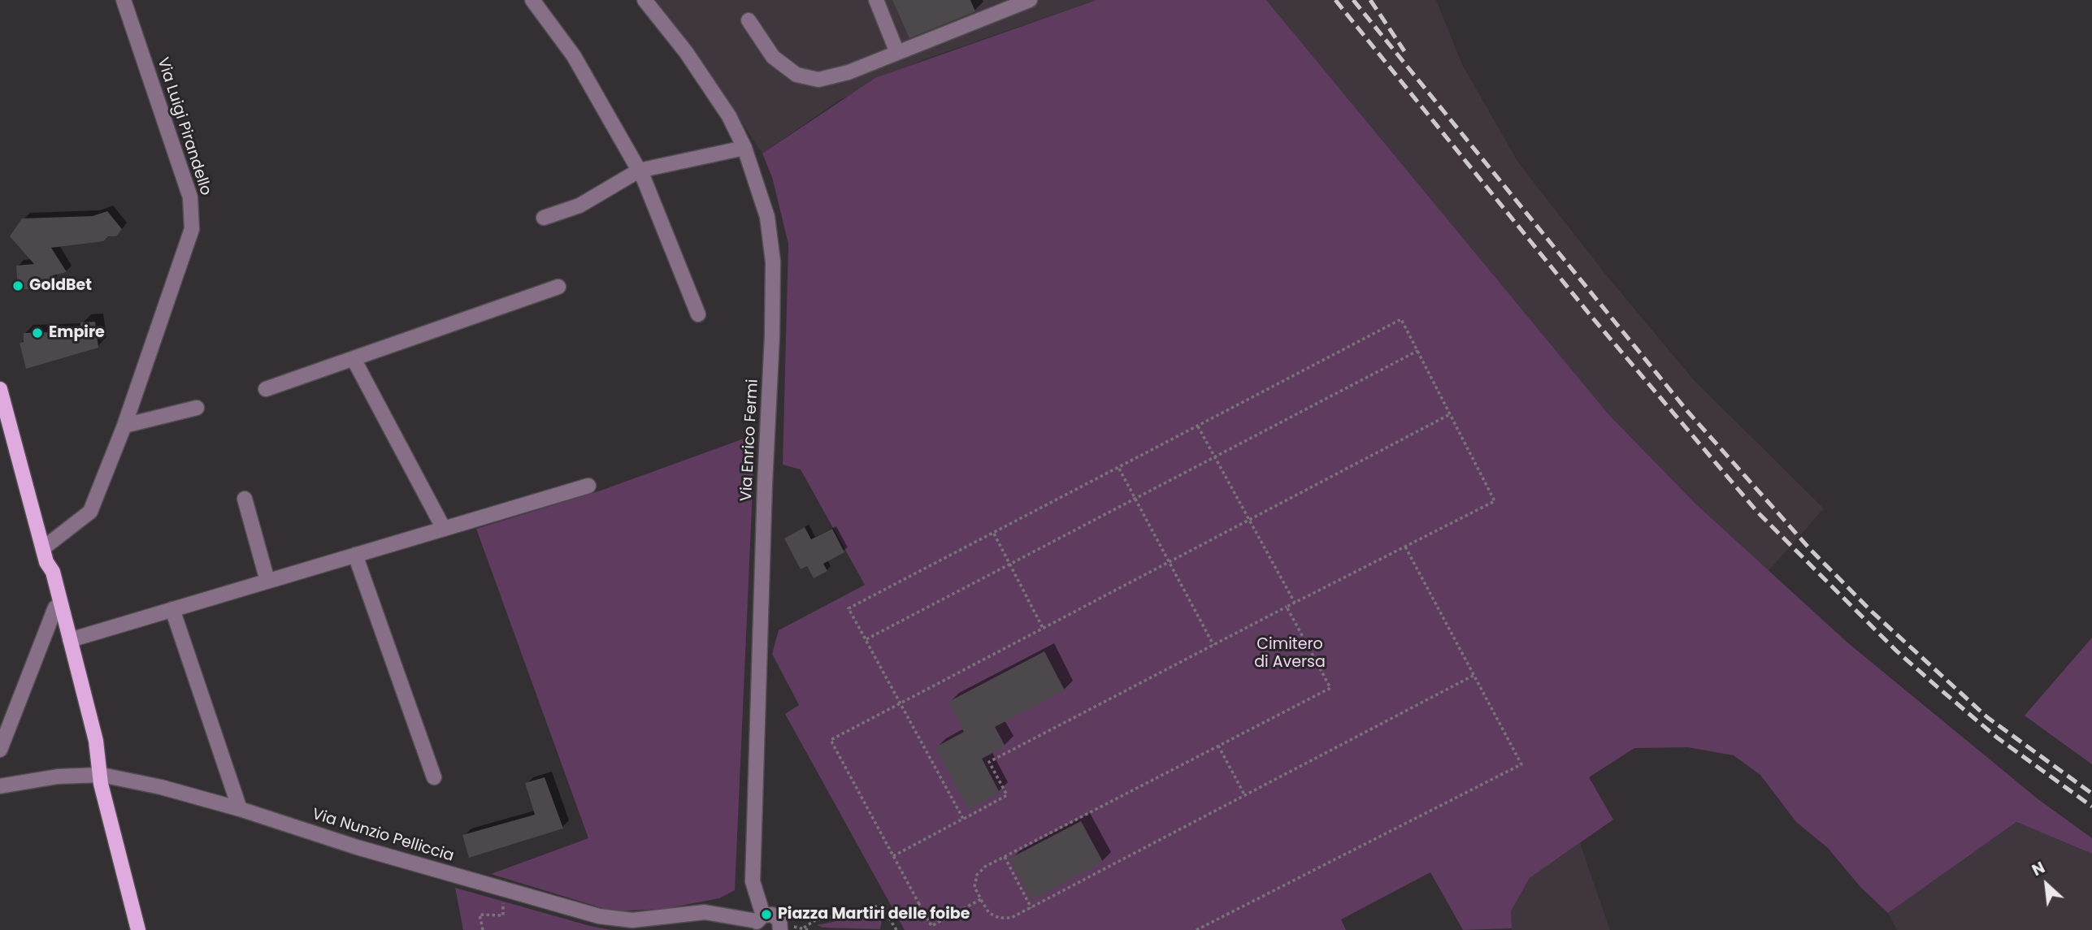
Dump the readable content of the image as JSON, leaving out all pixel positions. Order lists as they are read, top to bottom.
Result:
{
  "streets": {
    "street": ["Via Luigi Pirandello", "Via Enrico Fermi", "Via Nunzio Pelliccia"]
  },
  "crossings": [
    ["Via Enrico Fermi", "Via Nunzio Pelliccia"]
  ],
  "parks": ["Cimitero di Aversa"],
  "places": ["GoldBet", "Empire", "Piazza Martiri delle foibe"],
  "north": "top left"
}
